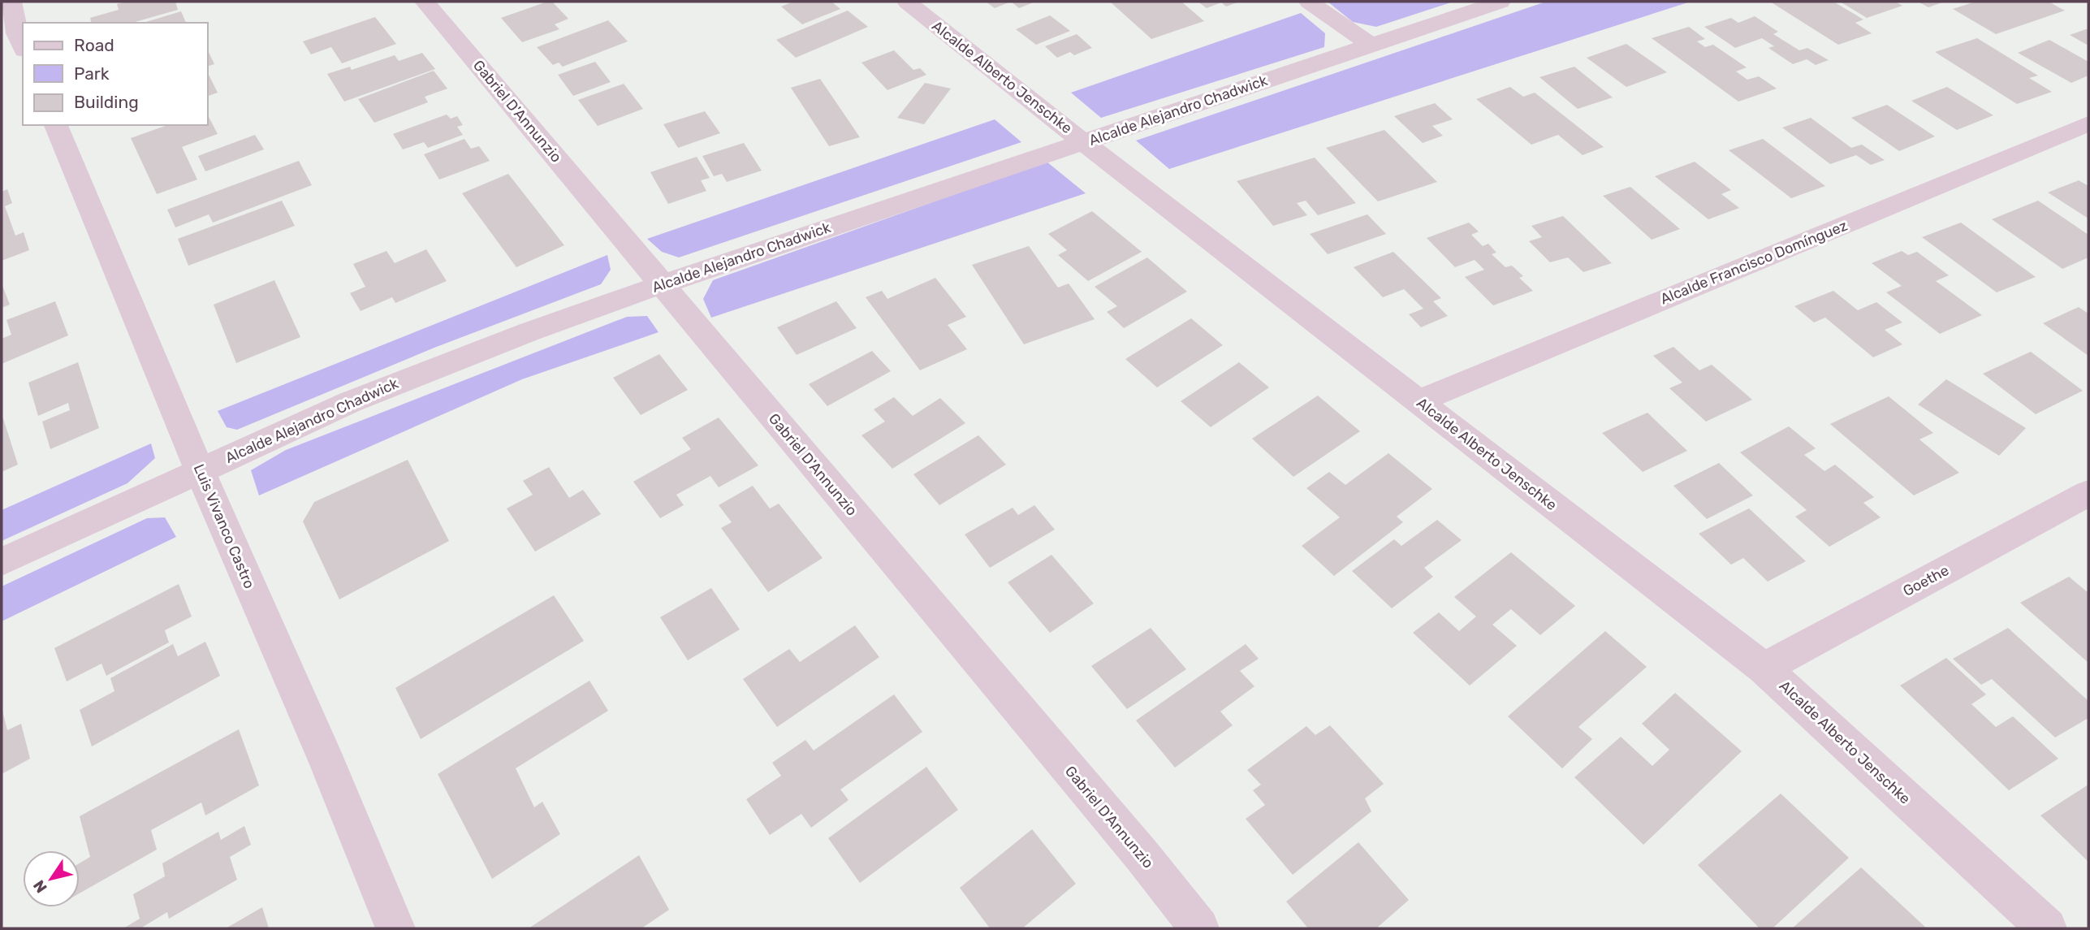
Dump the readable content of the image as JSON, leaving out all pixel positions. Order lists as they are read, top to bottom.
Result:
{
  "streets": {
    "street": [
      "Alcalde Alberto Jenschke",
      "Alcalde Alejandro Chadwick",
      "Gabriel D'Annunzio",
      "Alcalde Francisco Domínguez",
      "Luis Vivanco Castro",
      "Goethe"
    ]
  },
  "crossings": [
    ["Alcalde Alberto Jenschke", "Alcalde Alejandro Chadwick"],
    ["Alcalde Alberto Jenschke", "Alcalde Francisco Domínguez"],
    ["Alcalde Alberto Jenschke", "Goethe"],
    ["Alcalde Alejandro Chadwick", "Gabriel D'Annunzio"],
    ["Alcalde Alejandro Chadwick", "Luis Vivanco Castro"]
  ],
  "legend": ["Road", "Park", "Building"],
  "north": "bottom left"
}
